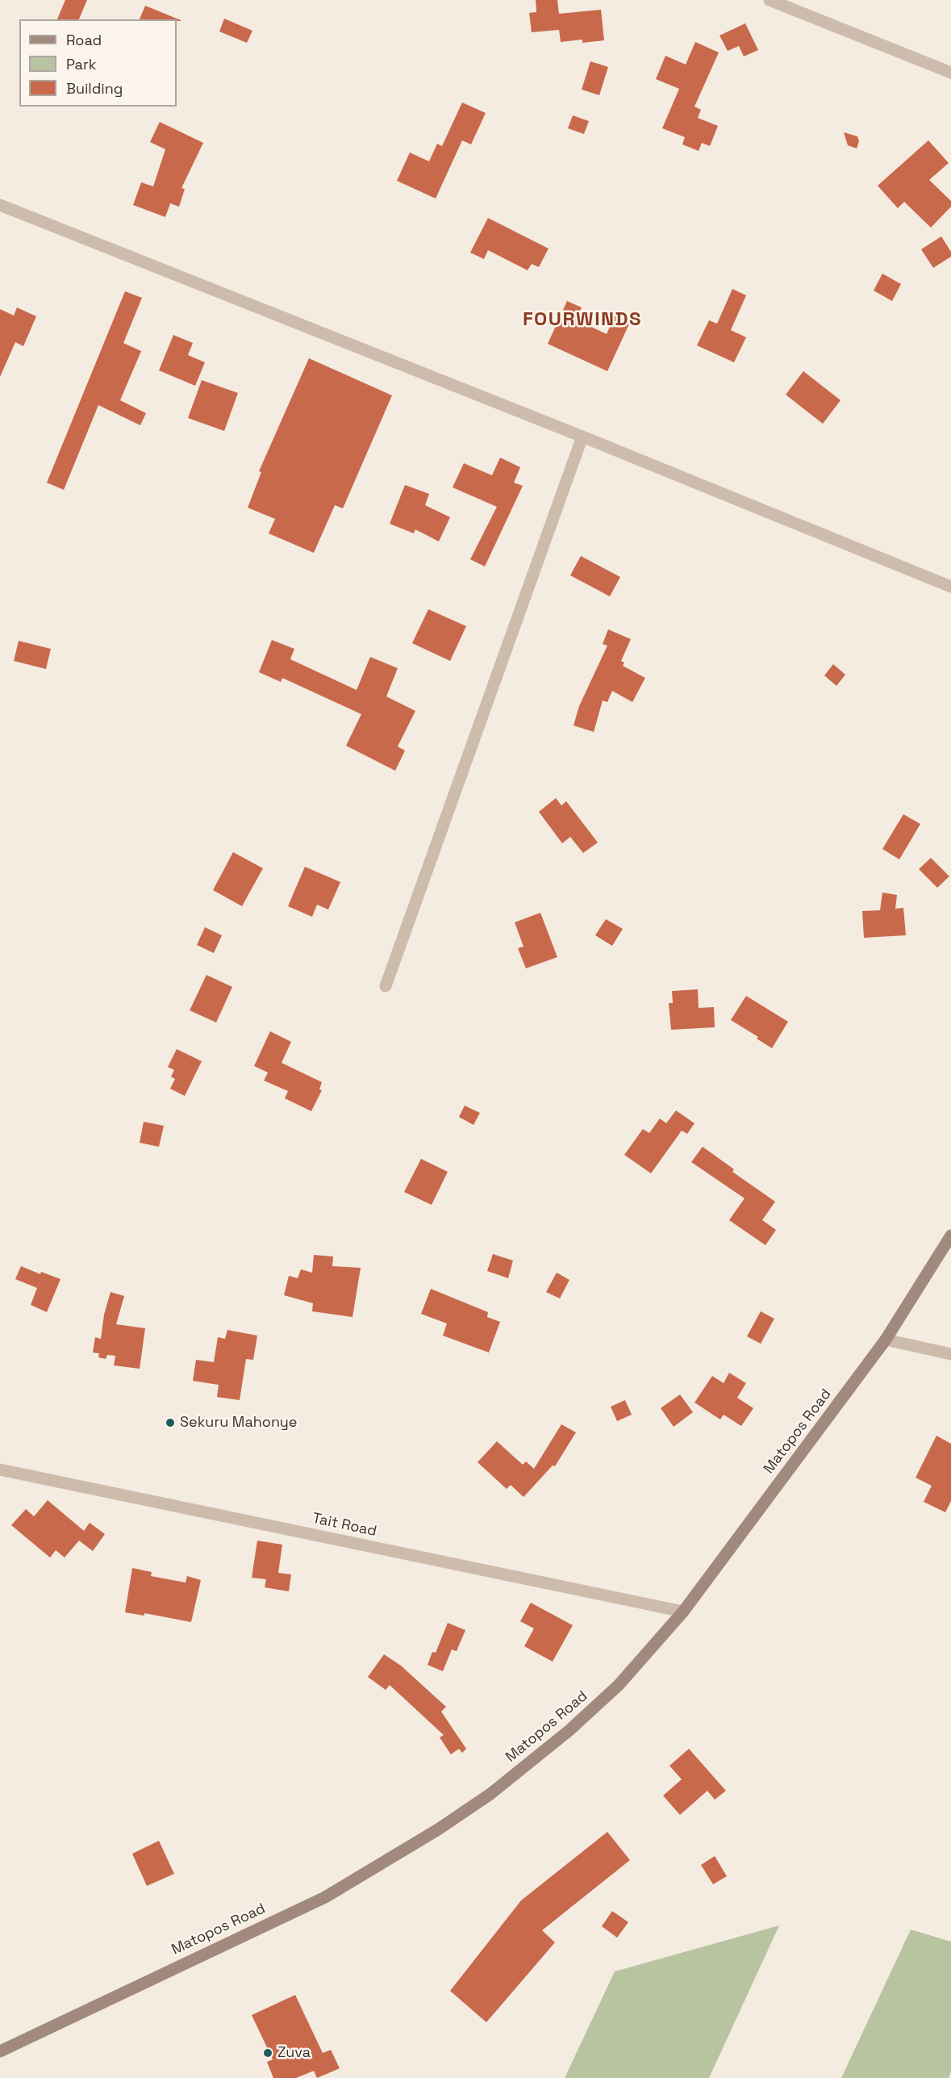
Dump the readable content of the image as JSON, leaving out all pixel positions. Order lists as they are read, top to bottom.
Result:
{
  "streets": {
    "main road": ["Matopos Road"],
    "street": ["Tait Road"]
  },
  "crossings": [
    ["Matopos Road", "Tait Road"]
  ],
  "districts": ["FOURWINDS"],
  "places": ["Sekuru Mahonye", "Zuva"],
  "legend": ["Road", "Park", "Building"]
}
